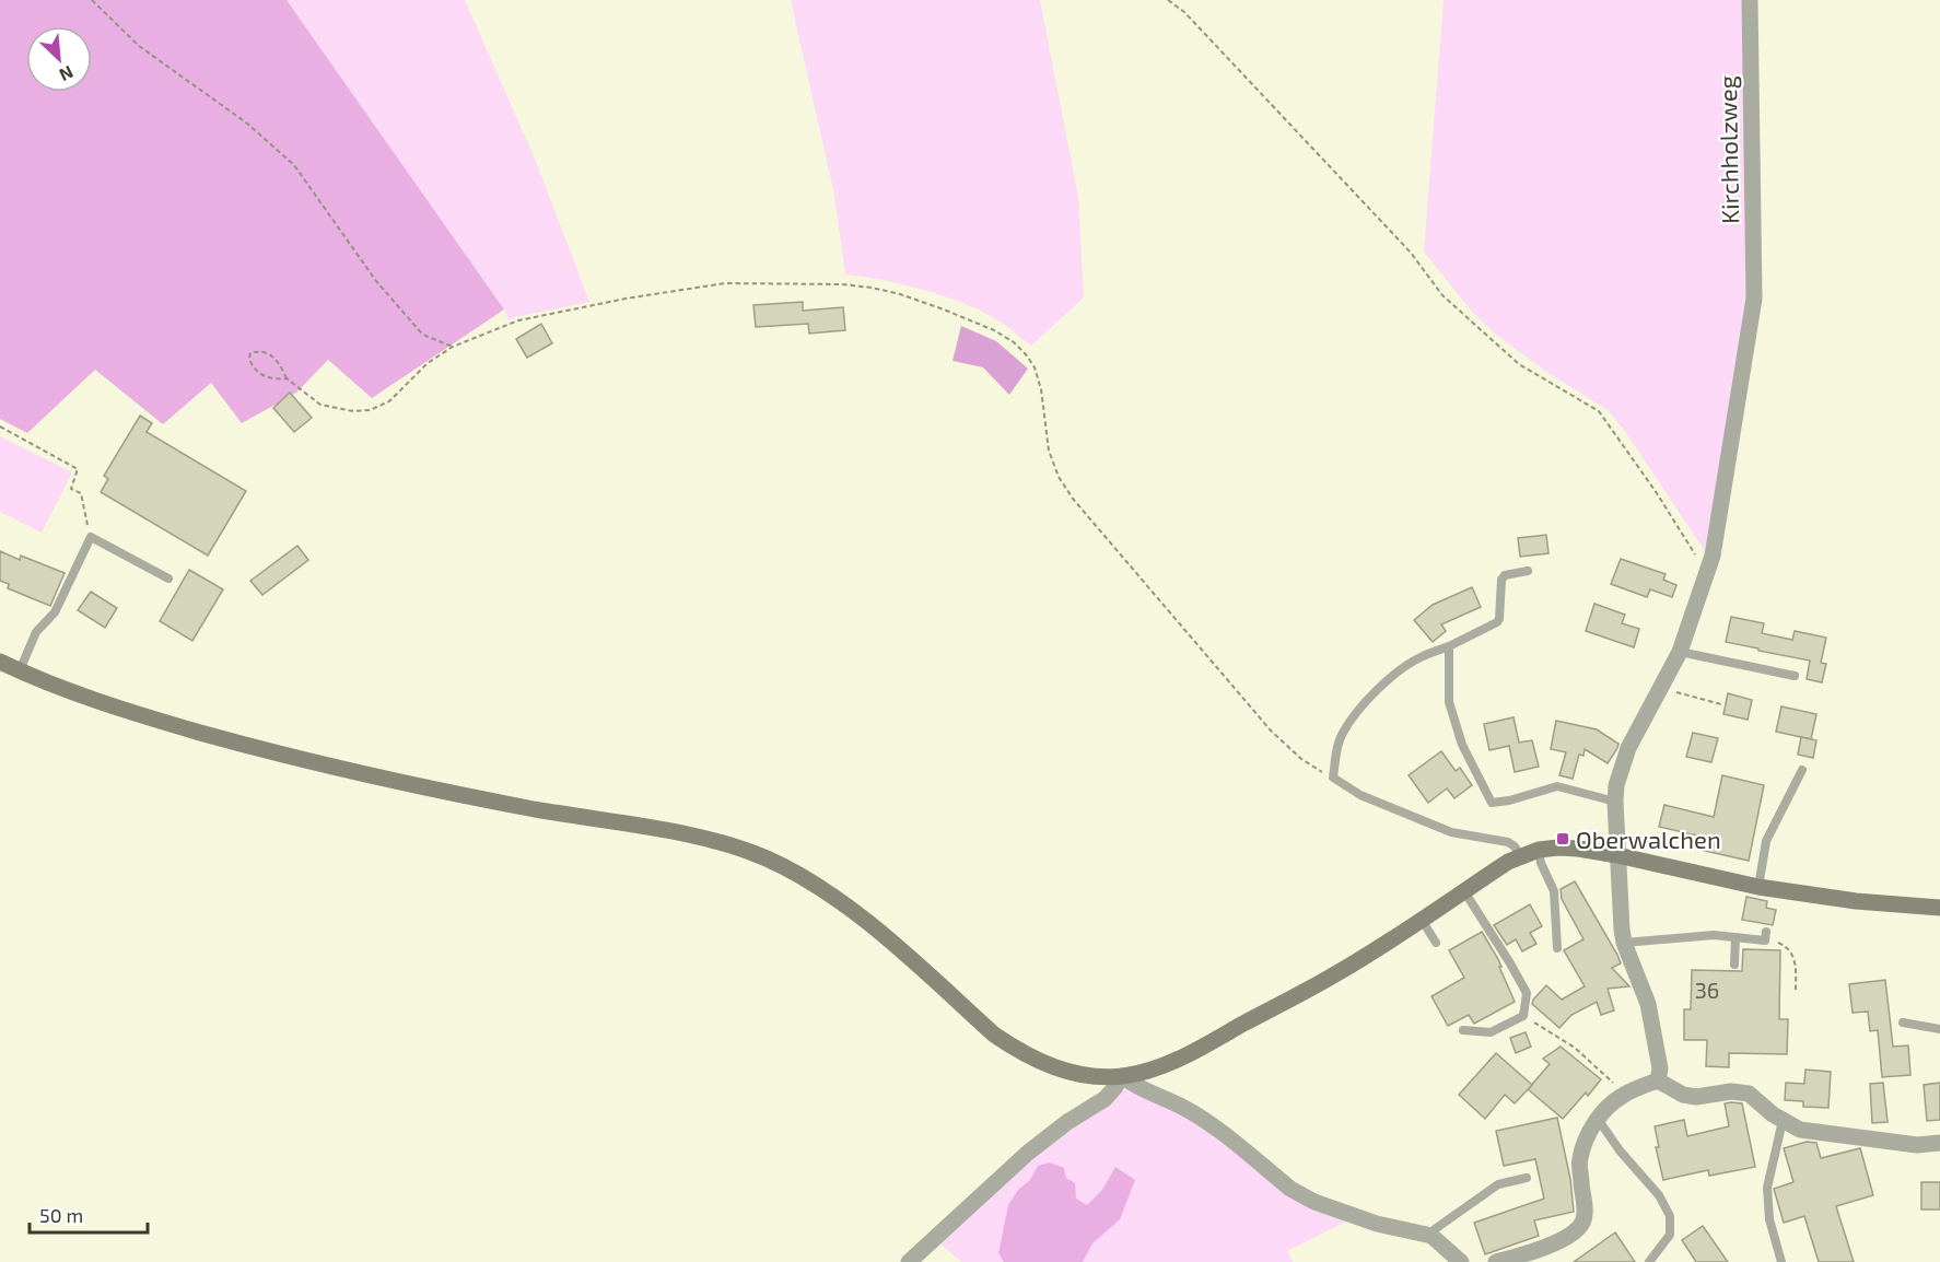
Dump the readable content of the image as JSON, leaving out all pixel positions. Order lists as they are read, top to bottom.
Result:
{
  "streets": {
    "street": ["Kirchholzweg"]
  },
  "places": {
    "transit": ["Oberwalchen"]
  },
  "house_numbers": ["36"],
  "scale_bar": "50 m",
  "north": "bottom right"
}
